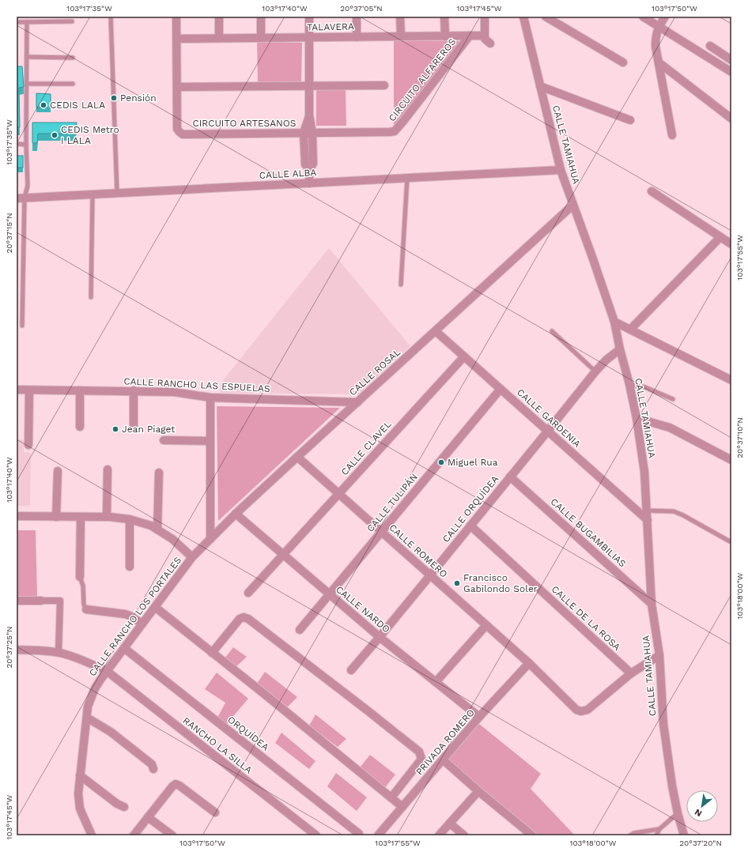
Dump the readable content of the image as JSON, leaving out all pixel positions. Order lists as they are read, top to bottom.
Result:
{
  "streets": {
    "street": [
      "TALAVERA",
      "CIRCUITO ALFAREROS",
      "CIRCUITO ARTESANOS",
      "CALLE TAMIAHUA",
      "CALLE ALBA",
      "CALLE ROSAL",
      "CALLE RANCHO LAS ESPUELAS",
      "CALLE GARDENIA",
      "CALLE CLAVEL",
      "CALLE TULIPÁN",
      "CALLE ORQUÍDEA",
      "CALLE BUGAMBILIAS",
      "CALLE ROMERO",
      "CALLE NARDO",
      "CALLE RANCHO LOS PORTALES",
      "CALLE DE LA ROSA",
      "ORQUÍDEA",
      "PRIVADA ROMERO",
      "RANCHO LA SILLA"
    ]
  },
  "crossings": [
    ["TALAVERA", "CIRCUITO ALFAREROS"],
    ["TALAVERA", "CIRCUITO ARTESANOS"],
    ["CIRCUITO ALFAREROS", "CIRCUITO ARTESANOS"],
    ["CALLE TAMIAHUA", "CALLE ALBA"],
    ["CALLE TAMIAHUA", "CALLE ROSAL"],
    ["CALLE TAMIAHUA", "CALLE GARDENIA"],
    ["CALLE TAMIAHUA", "CALLE ORQUÍDEA"],
    ["CALLE TAMIAHUA", "CALLE BUGAMBILIAS"],
    ["CALLE ROSAL", "CALLE RANCHO LAS ESPUELAS"],
    ["CALLE ROSAL", "CALLE GARDENIA"],
    ["CALLE ROSAL", "CALLE ROMERO"],
    ["CALLE ROSAL", "CALLE NARDO"],
    ["CALLE ROSAL", "CALLE RANCHO LOS PORTALES"],
    ["CALLE GARDENIA", "CALLE CLAVEL"],
    ["CALLE GARDENIA", "CALLE TULIPÁN"],
    ["CALLE GARDENIA", "CALLE ORQUÍDEA"],
    ["CALLE CLAVEL", "CALLE ROMERO"],
    ["CALLE CLAVEL", "CALLE NARDO"],
    ["CALLE TULIPÁN", "CALLE ROMERO"],
    ["CALLE TULIPÁN", "CALLE NARDO"],
    ["CALLE ORQUÍDEA", "CALLE BUGAMBILIAS"],
    ["CALLE ORQUÍDEA", "CALLE ROMERO"],
    ["CALLE ORQUÍDEA", "CALLE NARDO"],
    ["CALLE ORQUÍDEA", "CALLE DE LA ROSA"],
    ["CALLE ROMERO", "CALLE DE LA ROSA"],
    ["CALLE ROMERO", "PRIVADA ROMERO"],
    ["CALLE NARDO", "PRIVADA ROMERO"],
    ["CALLE RANCHO LOS PORTALES", "ORQUÍDEA"],
    ["CALLE RANCHO LOS PORTALES", "RANCHO LA SILLA"]
  ],
  "places": [
    "Pensión",
    "CEDIS LALA",
    "CEDIS Metro I LALA",
    "Jean Piaget",
    "Miguel Rua",
    "Francisco Gabilondo Soler"
  ],
  "north": "bottom left",
  "coordinates": [
    "103°17'35\"W",
    "103°17'40\"W",
    "20°37'05\"N",
    "103°17'45\"W",
    "103°17'50\"W",
    "20°37'15\"N",
    "103°17'55\"W",
    "20°37'10\"N",
    "103°18'00\"W",
    "20°37'25\"N",
    "20°37'20\"N"
  ]
}
